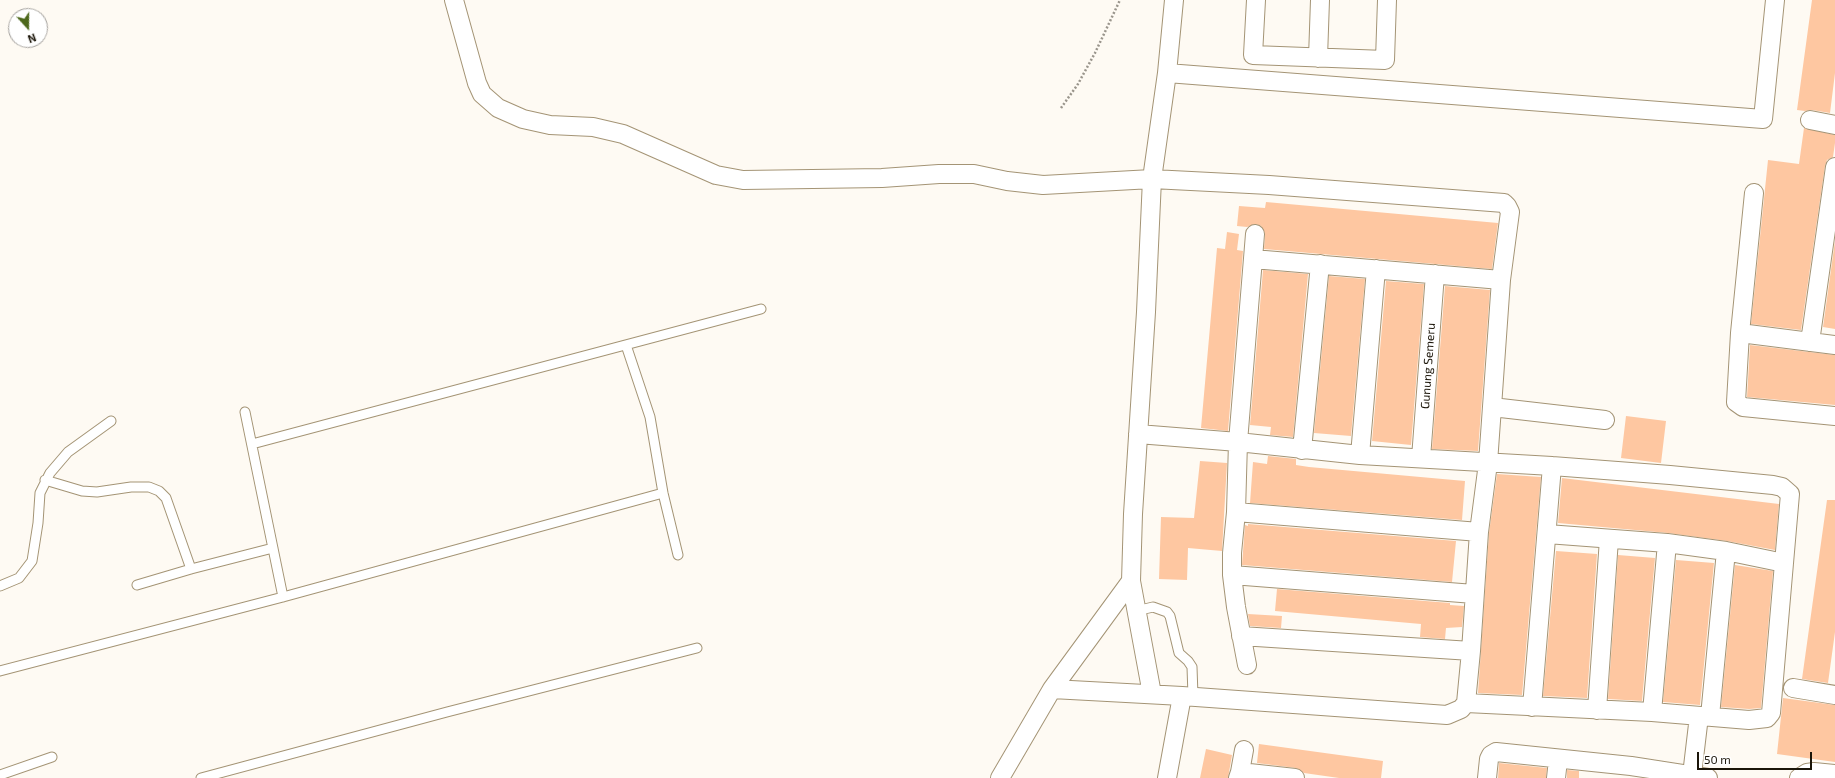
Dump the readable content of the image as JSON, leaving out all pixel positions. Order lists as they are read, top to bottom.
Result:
{
  "streets": {
    "street": ["Gunung Semeru"]
  },
  "scale_bar": "50 m",
  "north": "bottom"
}
